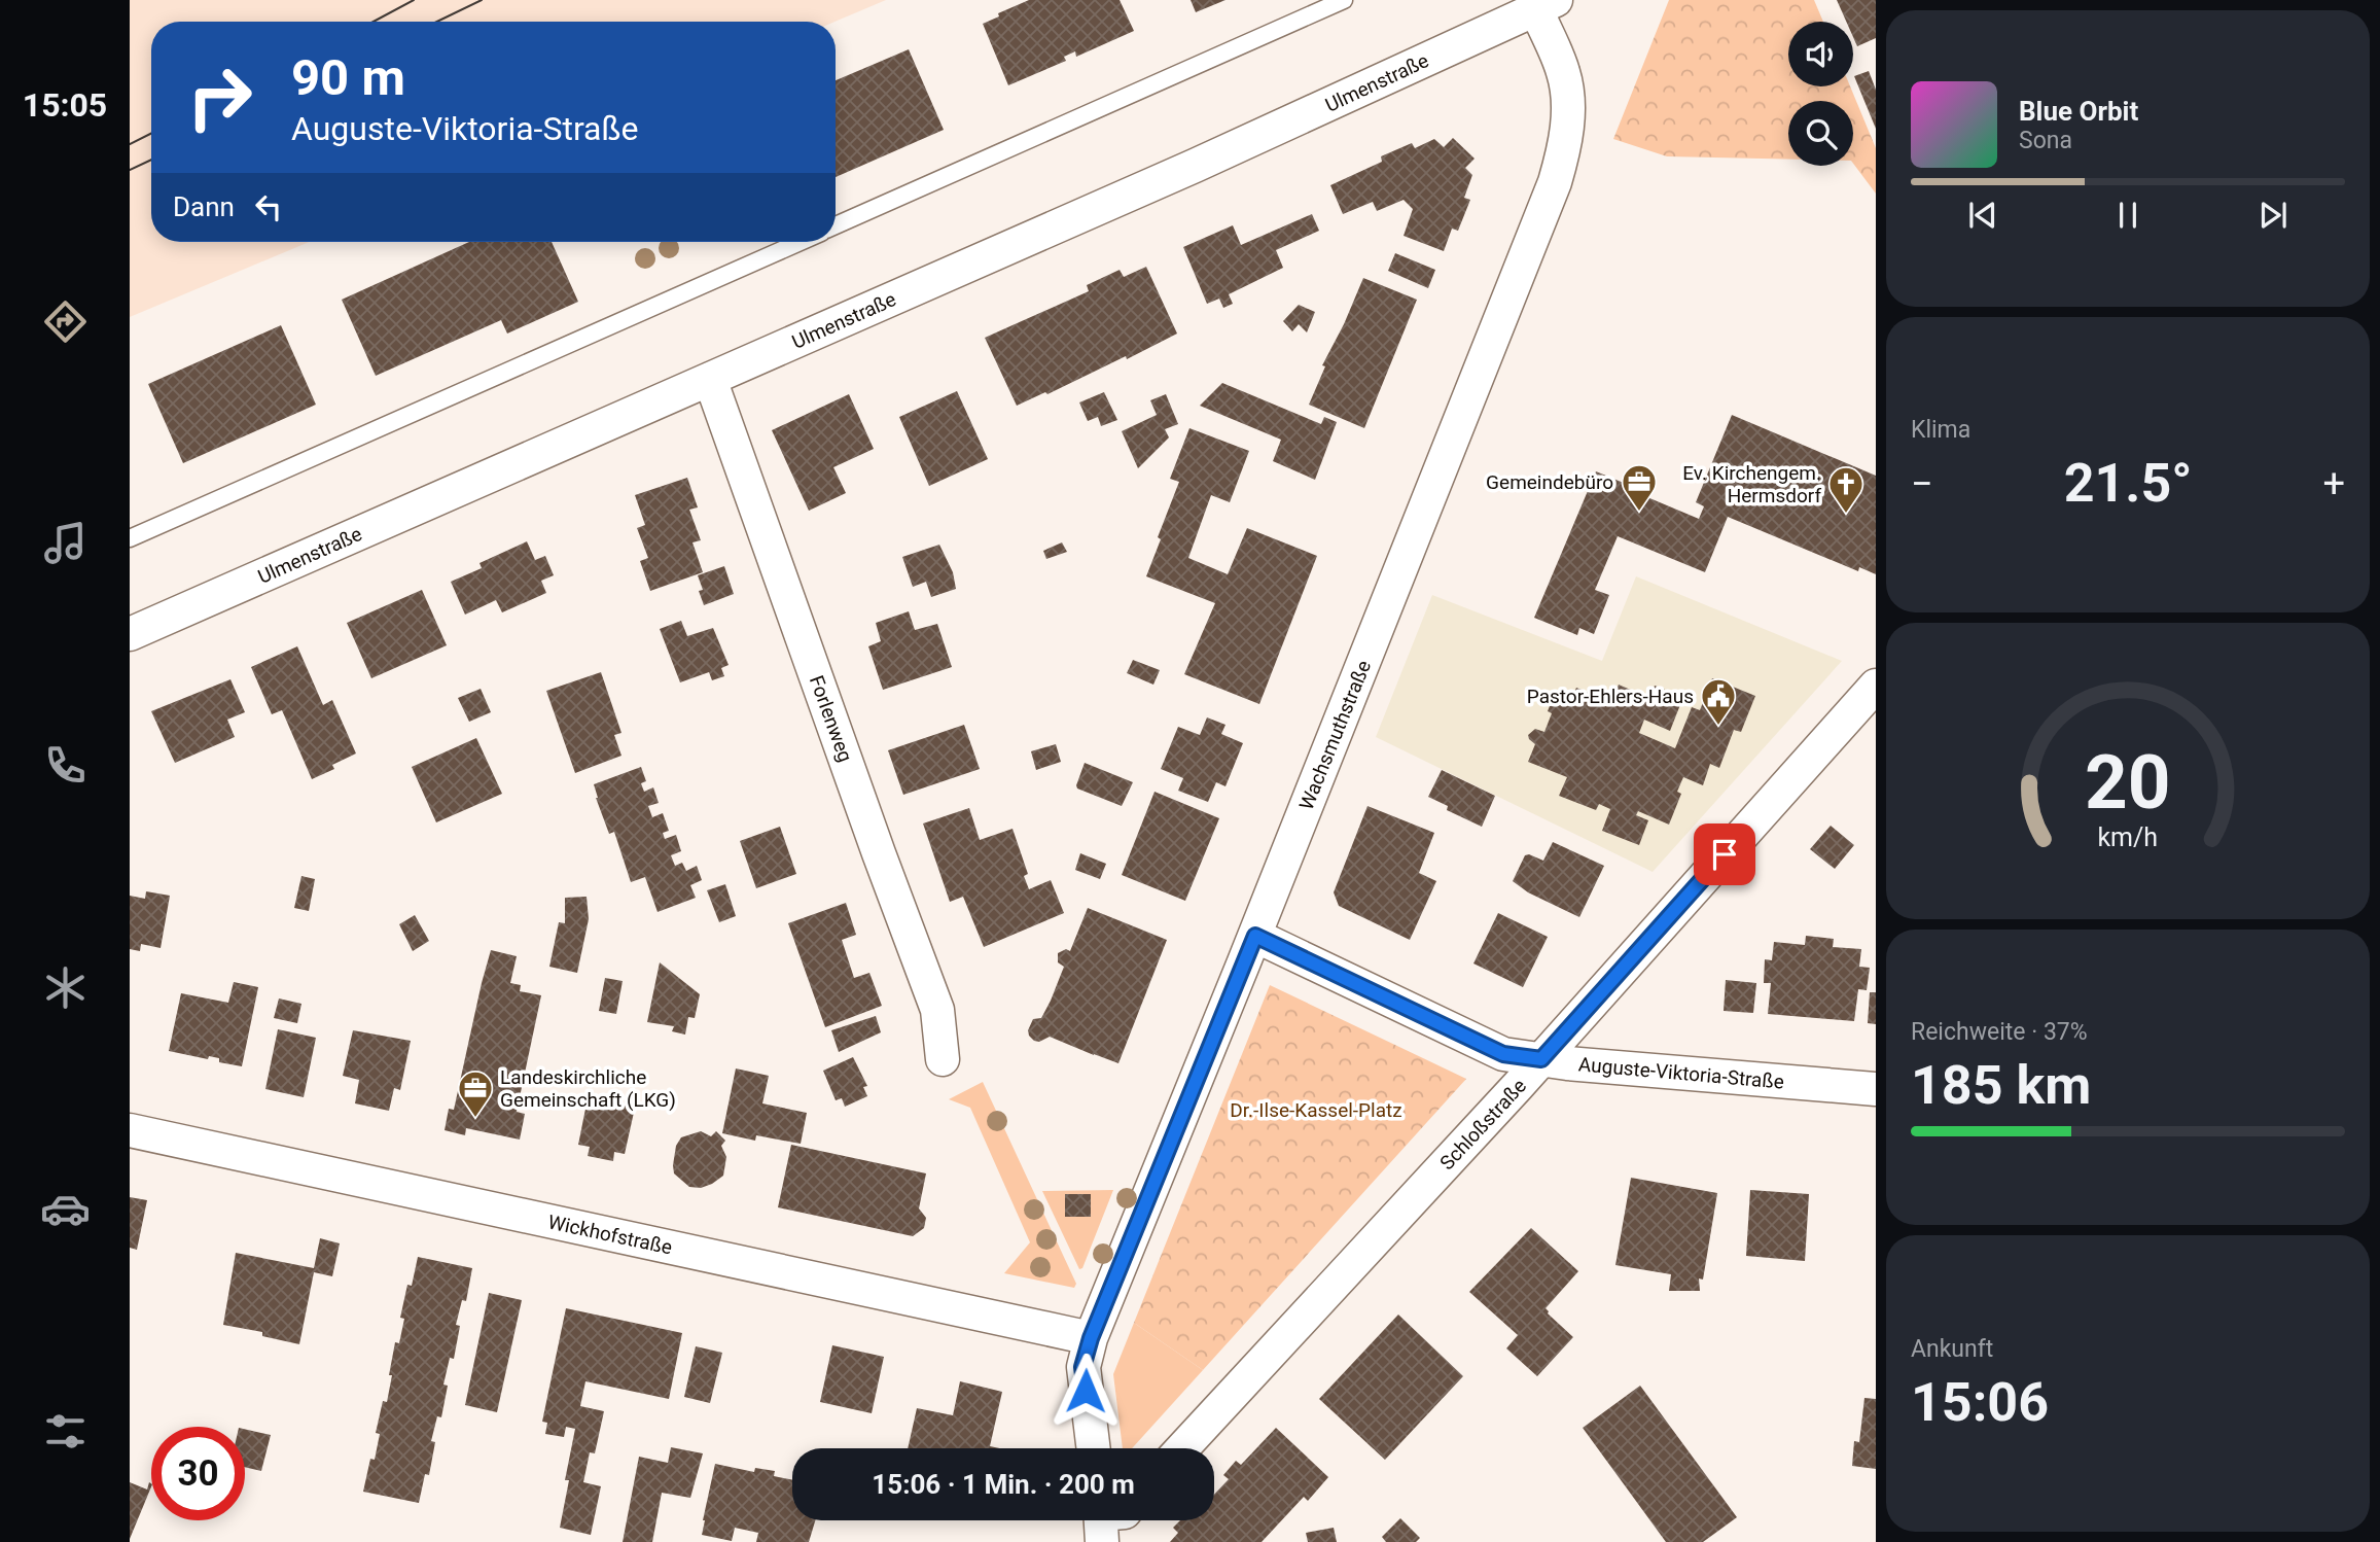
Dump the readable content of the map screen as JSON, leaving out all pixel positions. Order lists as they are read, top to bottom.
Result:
{
  "streets": {
    "street": [
      "Ulmenstraße",
      "Forlenweg",
      "Wachsmuthstraße",
      "Auguste-Viktoria-Straße",
      "Schloßstraße",
      "Wickhofstraße"
    ]
  },
  "crossings": [
    ["Ulmenstraße", "Forlenweg"],
    ["Ulmenstraße", "Wachsmuthstraße"],
    ["Wachsmuthstraße", "Auguste-Viktoria-Straße"],
    ["Wachsmuthstraße", "Wickhofstraße"],
    ["Auguste-Viktoria-Straße", "Schloßstraße"]
  ],
  "parks": ["Dr.-Ilse-Kassel-Platz"],
  "places": {
    "office": ["Gemeindebüro", "Landeskirchliche Gemeinschaft (LKG)"],
    "church": ["Ev. Kirchengem. Hermsdorf"],
    "public building": ["Pastor-Ehlers-Haus"]
  },
  "page": {
    "tabs": "15:05",
    "turn": ["90 m", "Auguste-Viktoria-Straße"],
    "song": ["Blue Orbit", "Sona"],
    "then": "Dann",
    "tile": [
      "Klima",
      ["Reichweite · 37%", "185 km"],
      ["Ankunft", "15:06"]
    ],
    "heat": ["−", "21.5°", "+"],
    "limit": "30",
    "trip": "15:06 · 1 Min. · 200 m",
    "gauge": ["20", "km/h"]
  }
}
